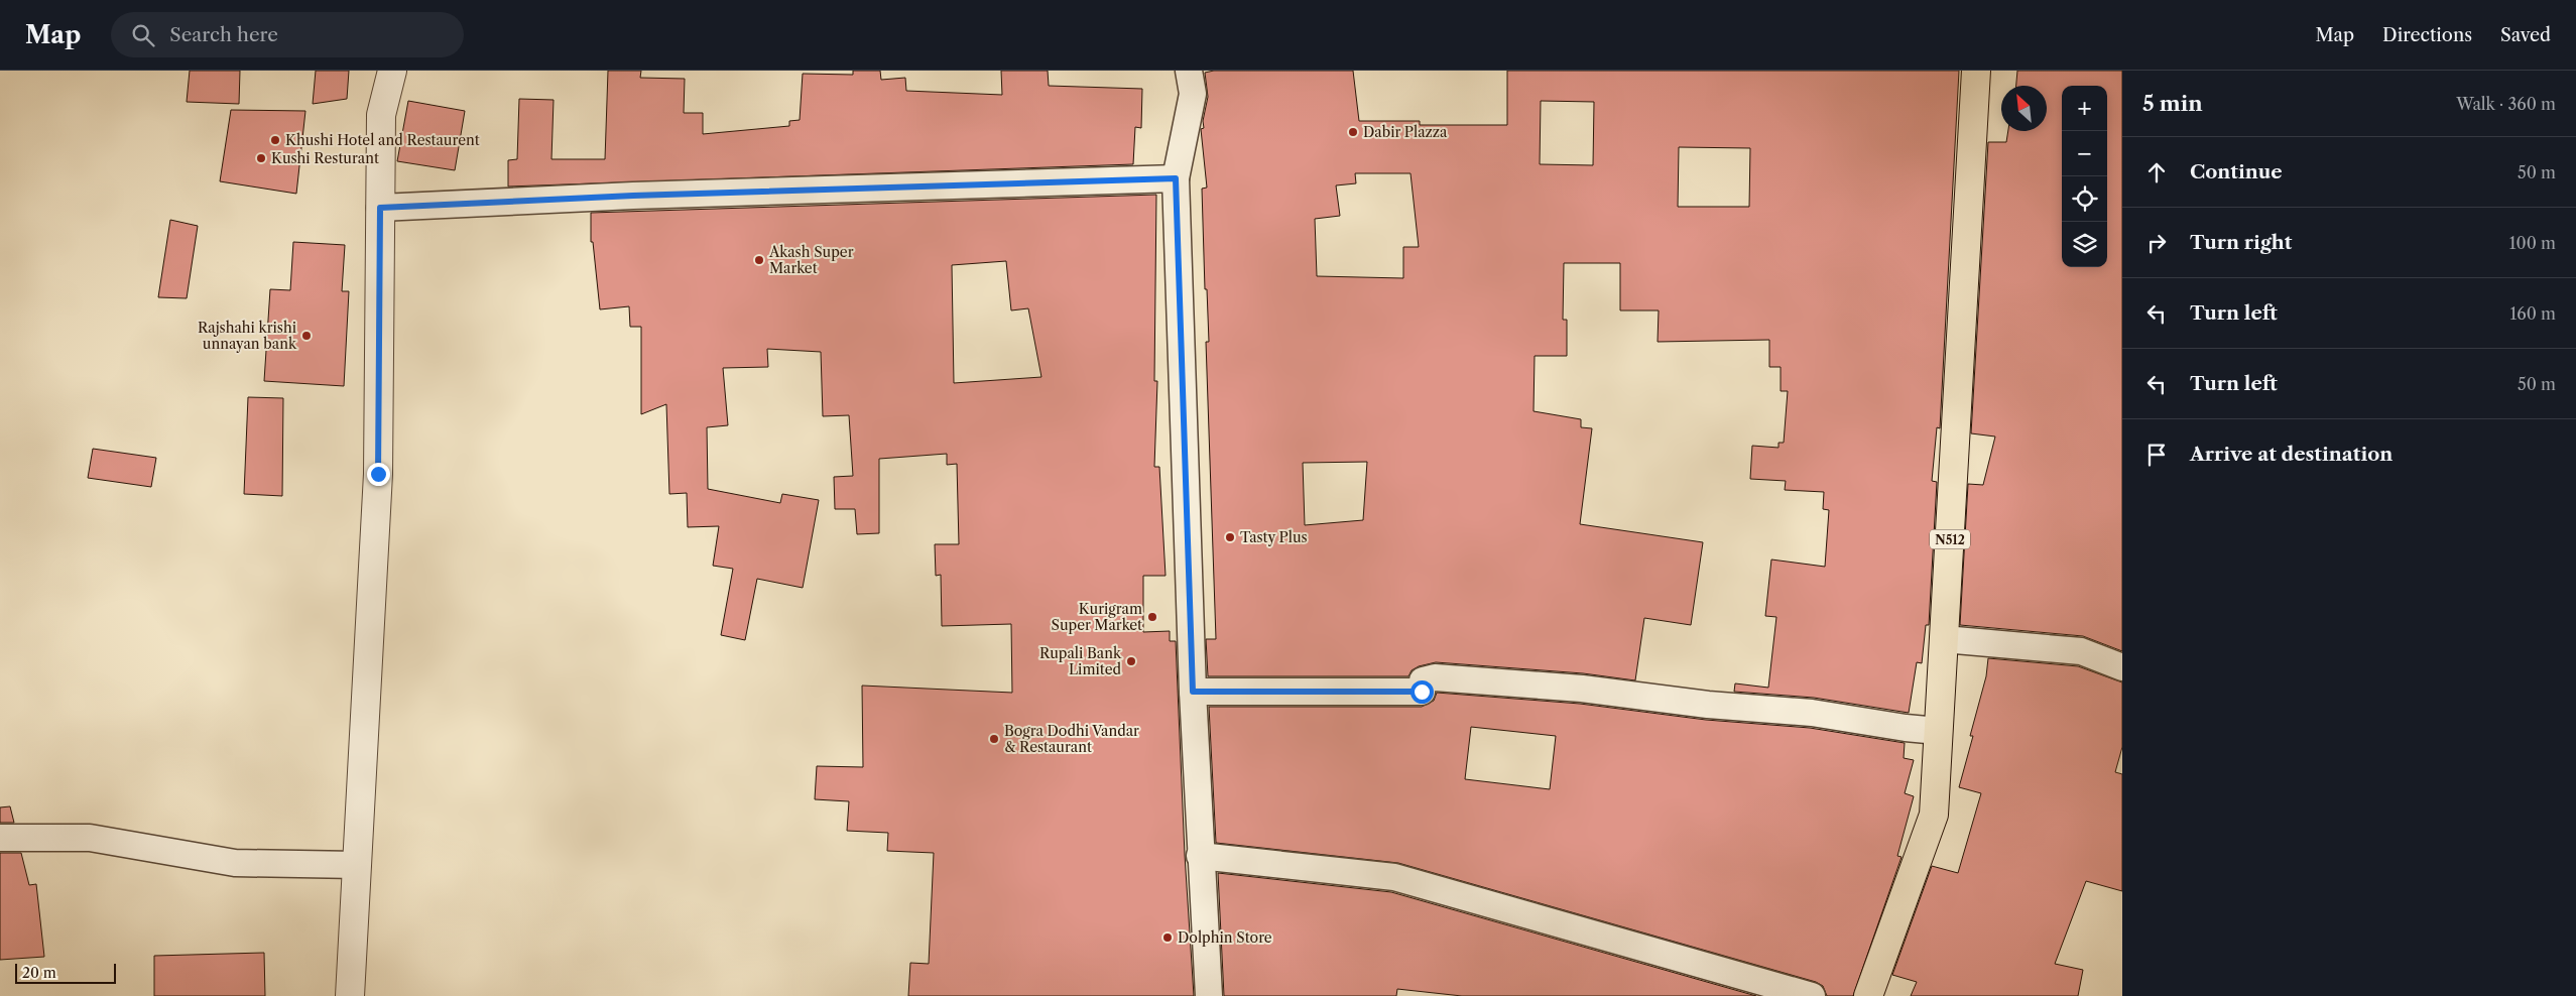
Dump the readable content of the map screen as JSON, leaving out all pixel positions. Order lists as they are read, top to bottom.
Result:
{
  "streets": {
    "highway": ["N512"]
  },
  "places": [
    "Dabir Plazza",
    "Khushi Hotel and Restaurent",
    "Kushi Resturant",
    "Akash Super Market",
    "Rajshahi krishi unnayan bank",
    "Tasty Plus",
    "Kurigram Super Market",
    "Rupali Bank Limited",
    "Bogra Dodhi Vandar & Restaurant",
    "Dolphin Store"
  ],
  "scale_bar": "20 m",
  "north": "top left",
  "page": {
    "header": "Map",
    "search": "Search here",
    "nav": ["Map", "Directions", "Saved"],
    "heading": ["5 min", "Walk · 360 m"],
    "map_buttons": ["+", "−"],
    "list": [
      ["Continue", "50 m"],
      ["Turn right", "100 m"],
      ["Turn left", "160 m"],
      ["Turn left", "50 m"],
      "Arrive at destination"
    ],
    "scale": "20 m"
  }
}
